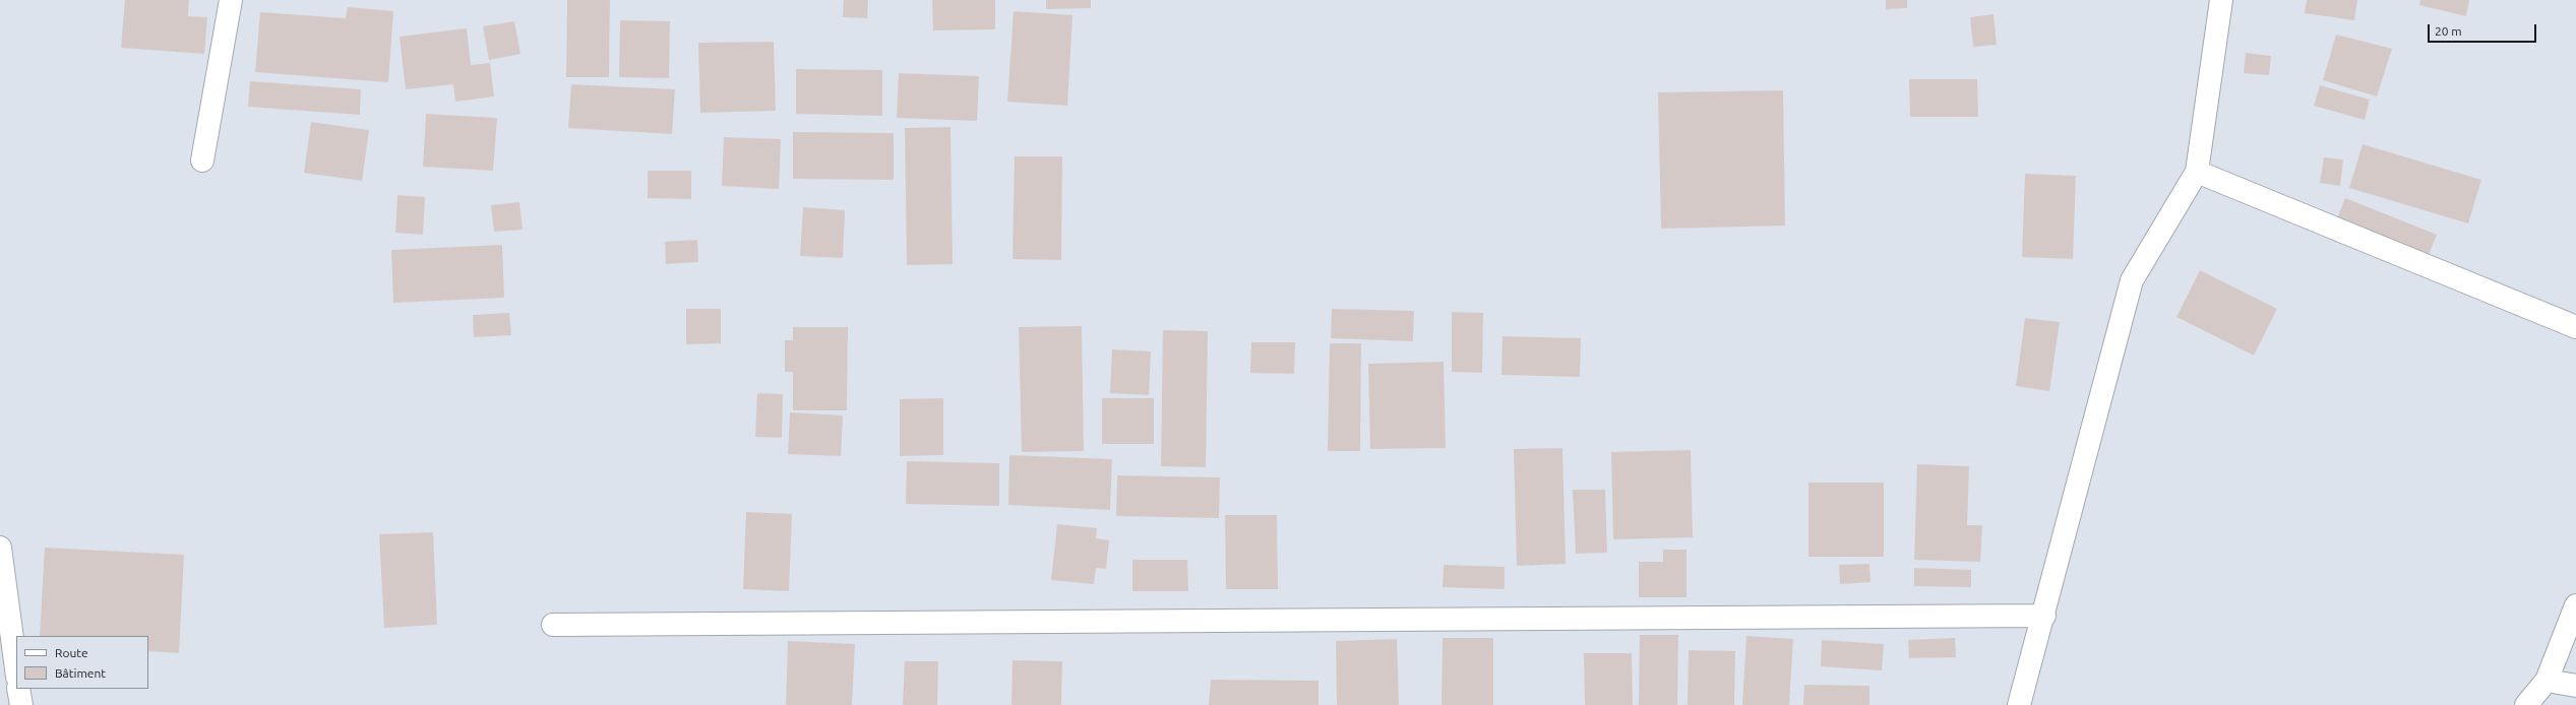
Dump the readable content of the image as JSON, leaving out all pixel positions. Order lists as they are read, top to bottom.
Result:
{
  "legend": ["Route", "Bâtiment"],
  "scale_bar": "20 m"
}
